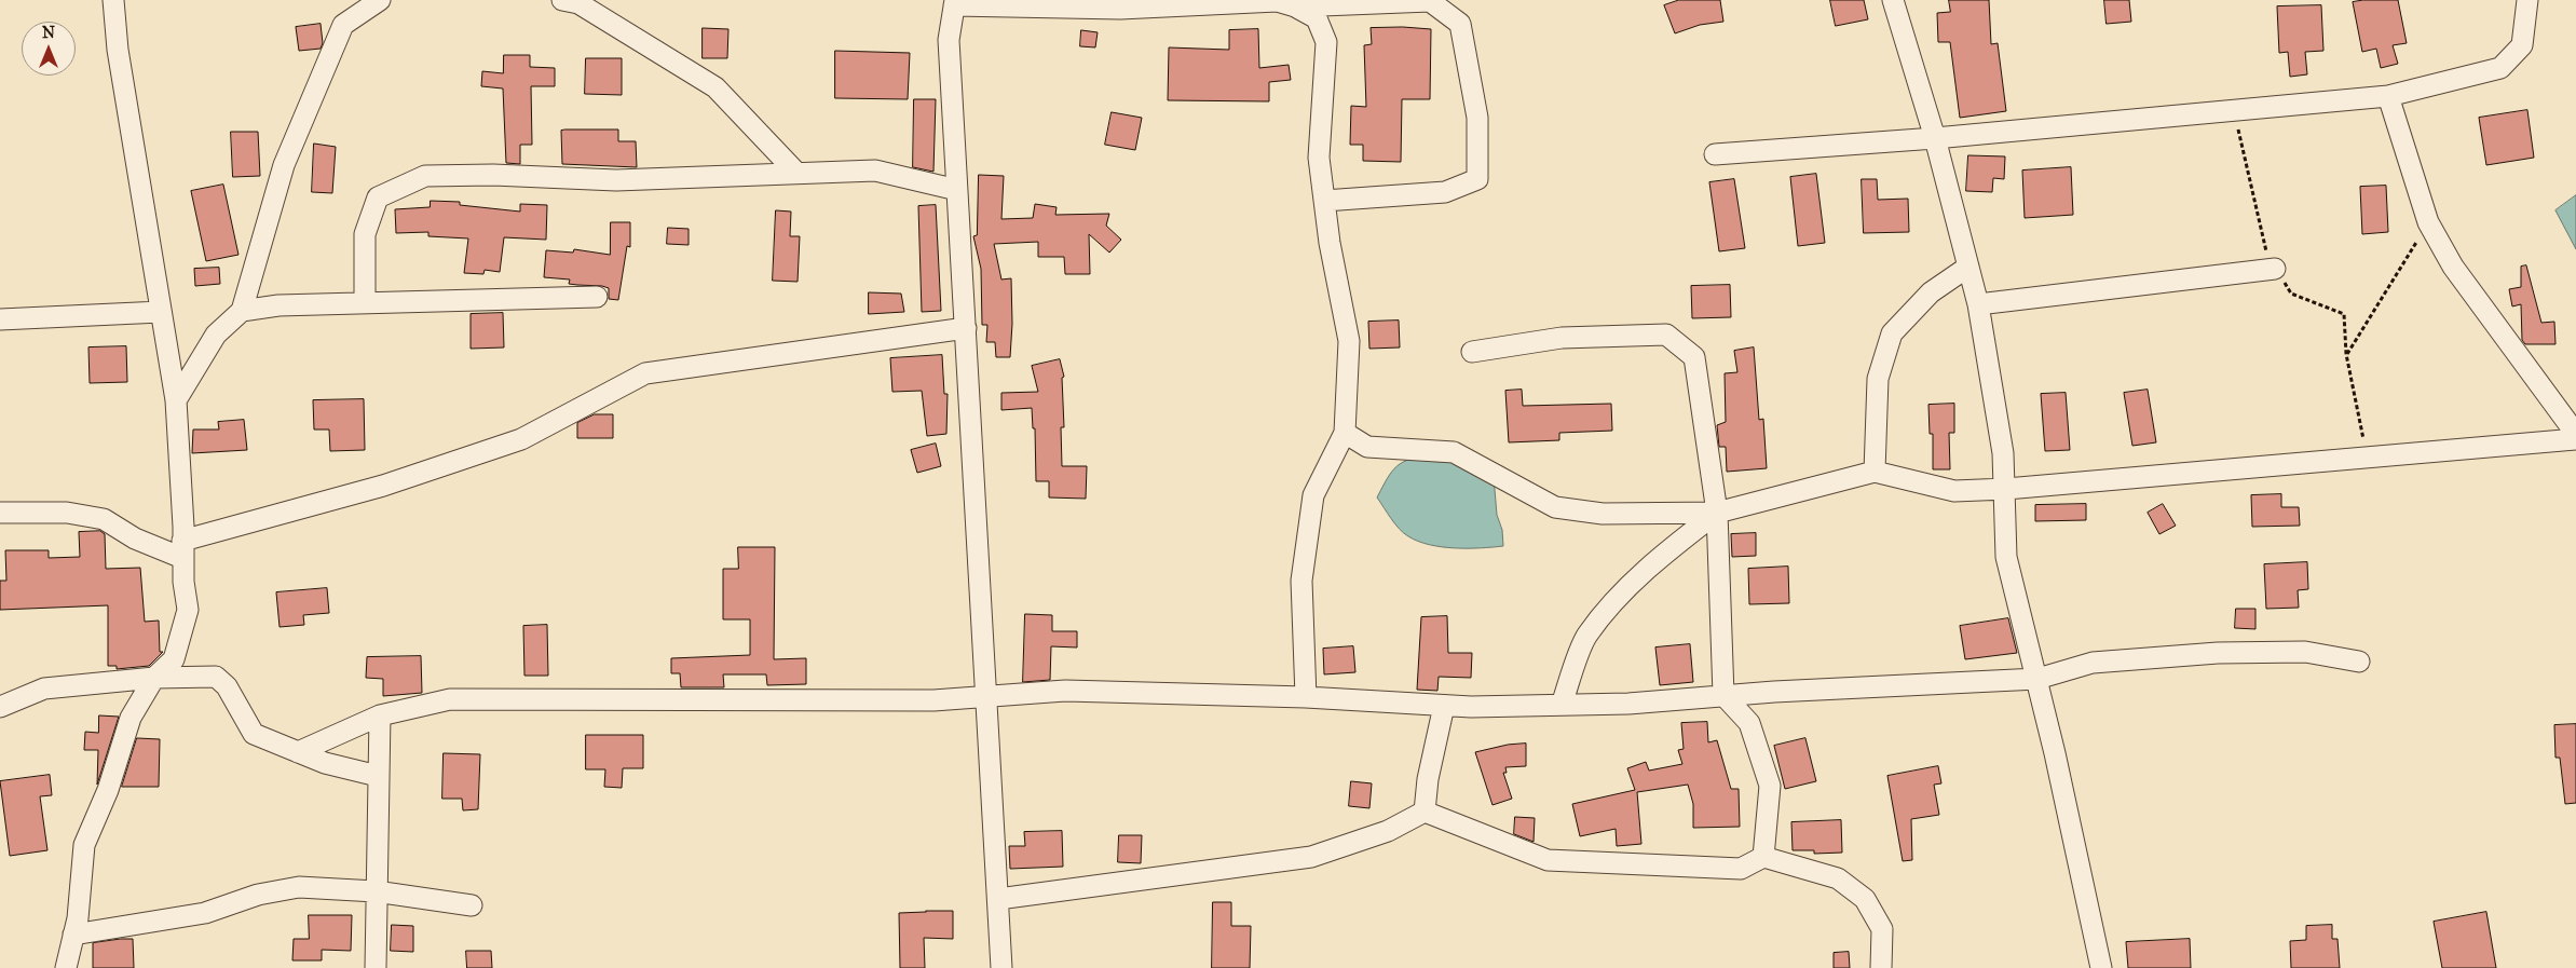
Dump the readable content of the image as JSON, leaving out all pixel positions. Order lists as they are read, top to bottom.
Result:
{
  "north": "top"
}
